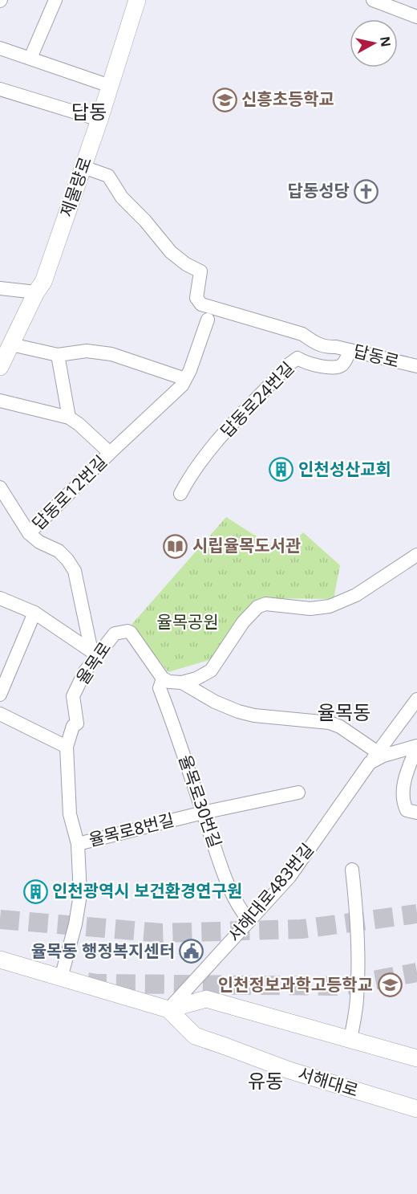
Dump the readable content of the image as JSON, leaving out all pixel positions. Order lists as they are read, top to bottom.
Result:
{
  "streets": {
    "main road": ["제물량로", "서해대로"],
    "street": [
      "답동로",
      "답동로24번길",
      "답동로12번길",
      "율목로",
      "율목로30번길",
      "율목로8번길",
      "서해대로483번길"
    ]
  },
  "crossings": [
    ["제물량로", "답동로"],
    ["답동로", "답동로24번길"],
    ["율목로", "율목로30번길"],
    ["율목로", "율목로8번길"],
    ["율목로", "서해대로"],
    ["율목로30번길", "율목로8번길"],
    ["율목로30번길", "서해대로483번길"],
    ["서해대로483번길", "서해대로"]
  ],
  "districts": ["답동", "율목동", "유동"],
  "parks": ["율목공원"],
  "places": {
    "school or university": ["신흥초등학교", "인천정보과학고등학교"],
    "church": ["답동성당"],
    "building": ["인천성산교회", "인천광역시 보건환경연구원"],
    "library": ["시립율목도서관"],
    "public building": ["율목동 행정복지센터"]
  },
  "north": "right"
}
